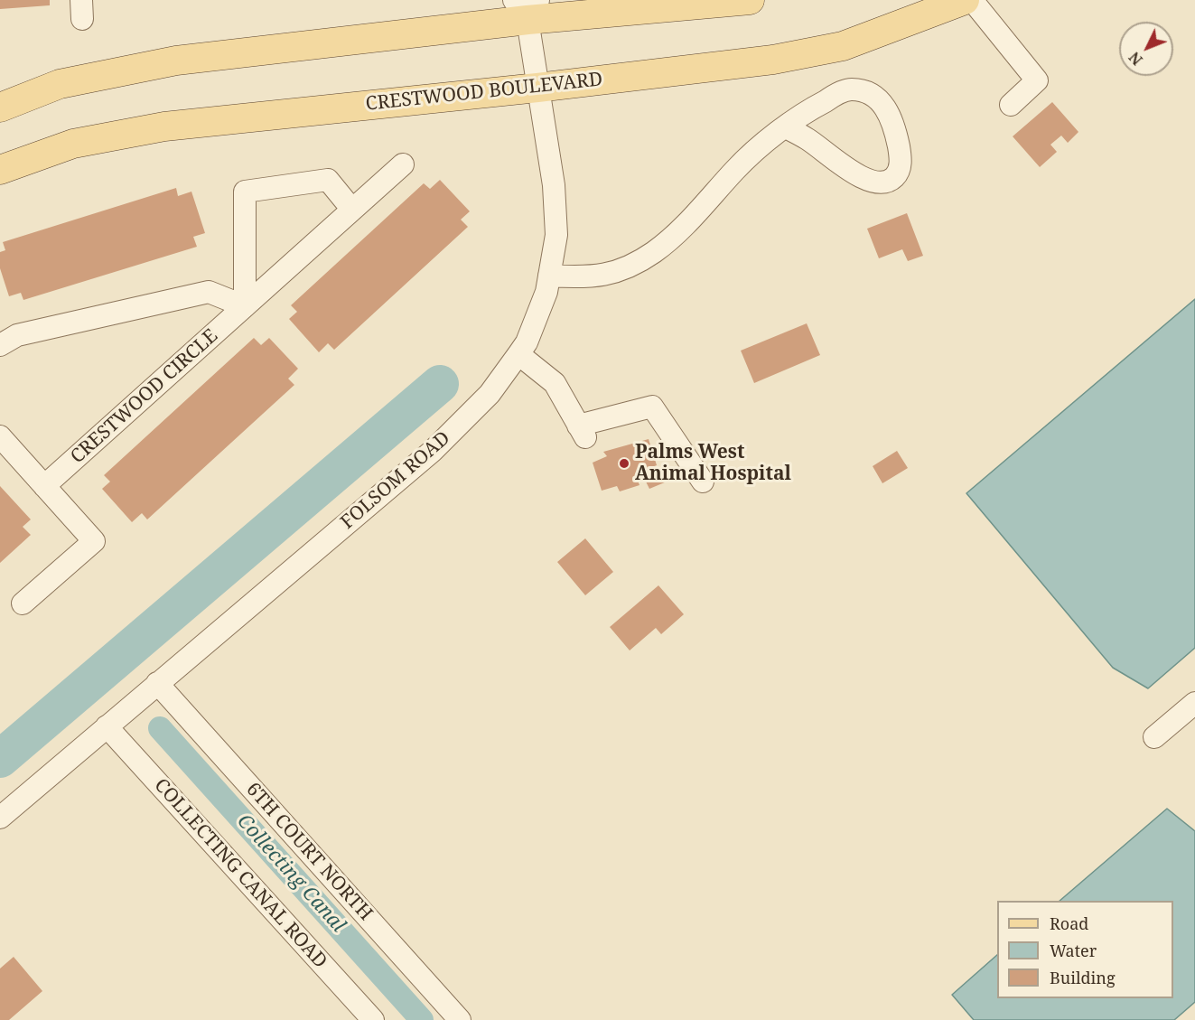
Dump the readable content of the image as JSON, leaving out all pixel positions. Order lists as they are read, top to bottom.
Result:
{
  "streets": {
    "main road": ["CRESTWOOD BOULEVARD"],
    "street": [
      "CRESTWOOD CIRCLE",
      "FOLSOM ROAD",
      "6TH COURT NORTH",
      "COLLECTING CANAL ROAD"
    ]
  },
  "crossings": [
    ["CRESTWOOD BOULEVARD", "FOLSOM ROAD"],
    ["FOLSOM ROAD", "6TH COURT NORTH"],
    ["FOLSOM ROAD", "COLLECTING CANAL ROAD"]
  ],
  "water": ["Collecting Canal"],
  "places": ["Palms West Animal Hospital"],
  "legend": ["Road", "Water", "Building"],
  "north": "bottom left"
}
